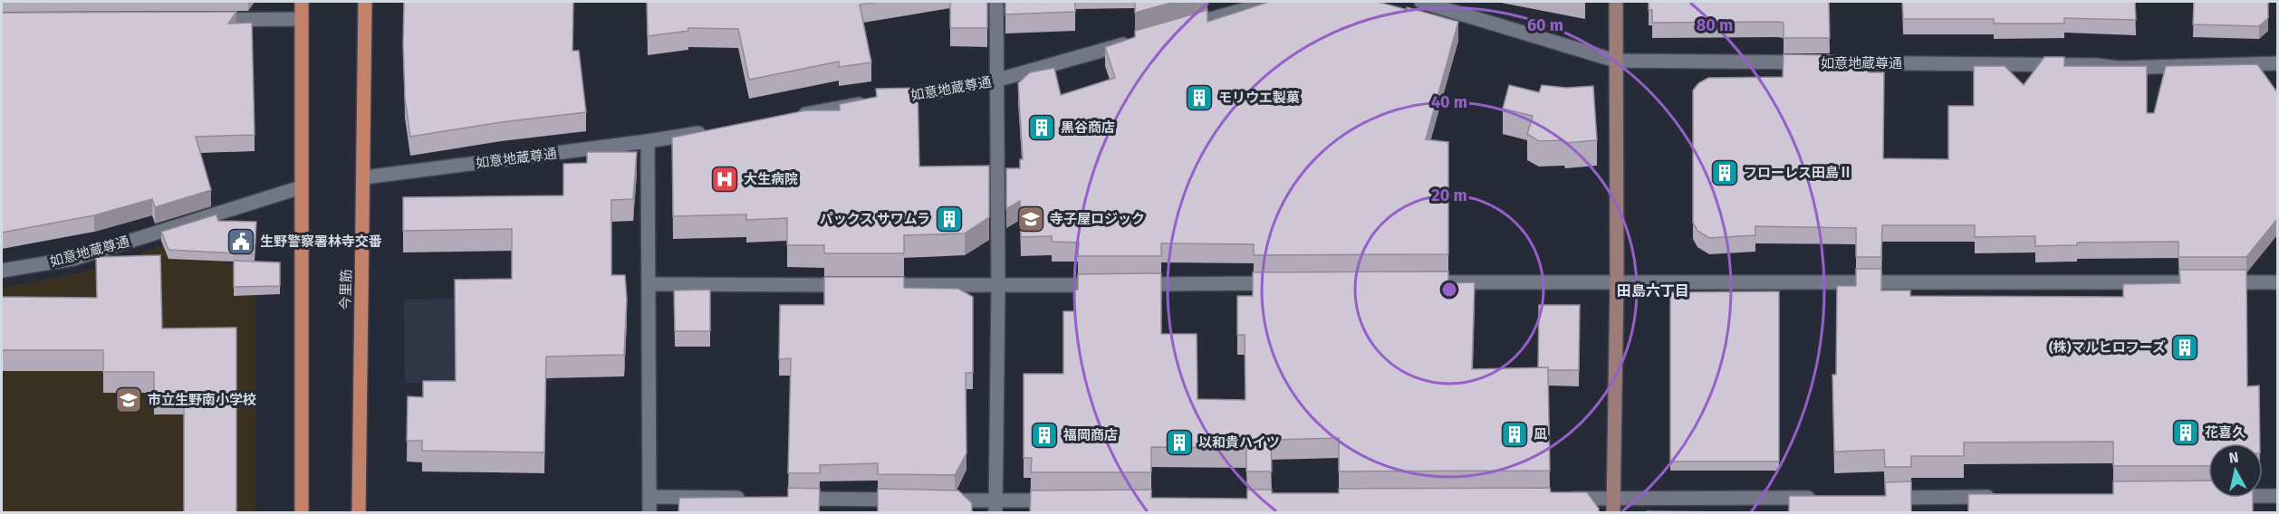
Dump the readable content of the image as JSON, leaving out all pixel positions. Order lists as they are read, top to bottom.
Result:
{
  "streets": {
    "main road": ["今里筋"],
    "street": ["如意地蔵尊通"]
  },
  "crossings": [
    ["如意地蔵尊通", "今里筋"]
  ],
  "districts": ["田島六丁目"],
  "places": {
    "building": [
      "モリウエ製菓",
      "黒谷商店",
      "フローレス田島Ⅱ",
      "パックス サワムラ",
      "(株)マルヒロフーズ",
      "花喜久",
      "凪",
      "福岡商店",
      "以和貴ハイツ"
    ],
    "hospital": ["大生病院"],
    "school or university": ["寺子屋ロジック", "市立生野南小学校"],
    "public building": ["生野警察署林寺交番"]
  },
  "north": "top",
  "rings": [
    "80 m",
    "60 m",
    "40 m",
    "20 m"
  ]
}
